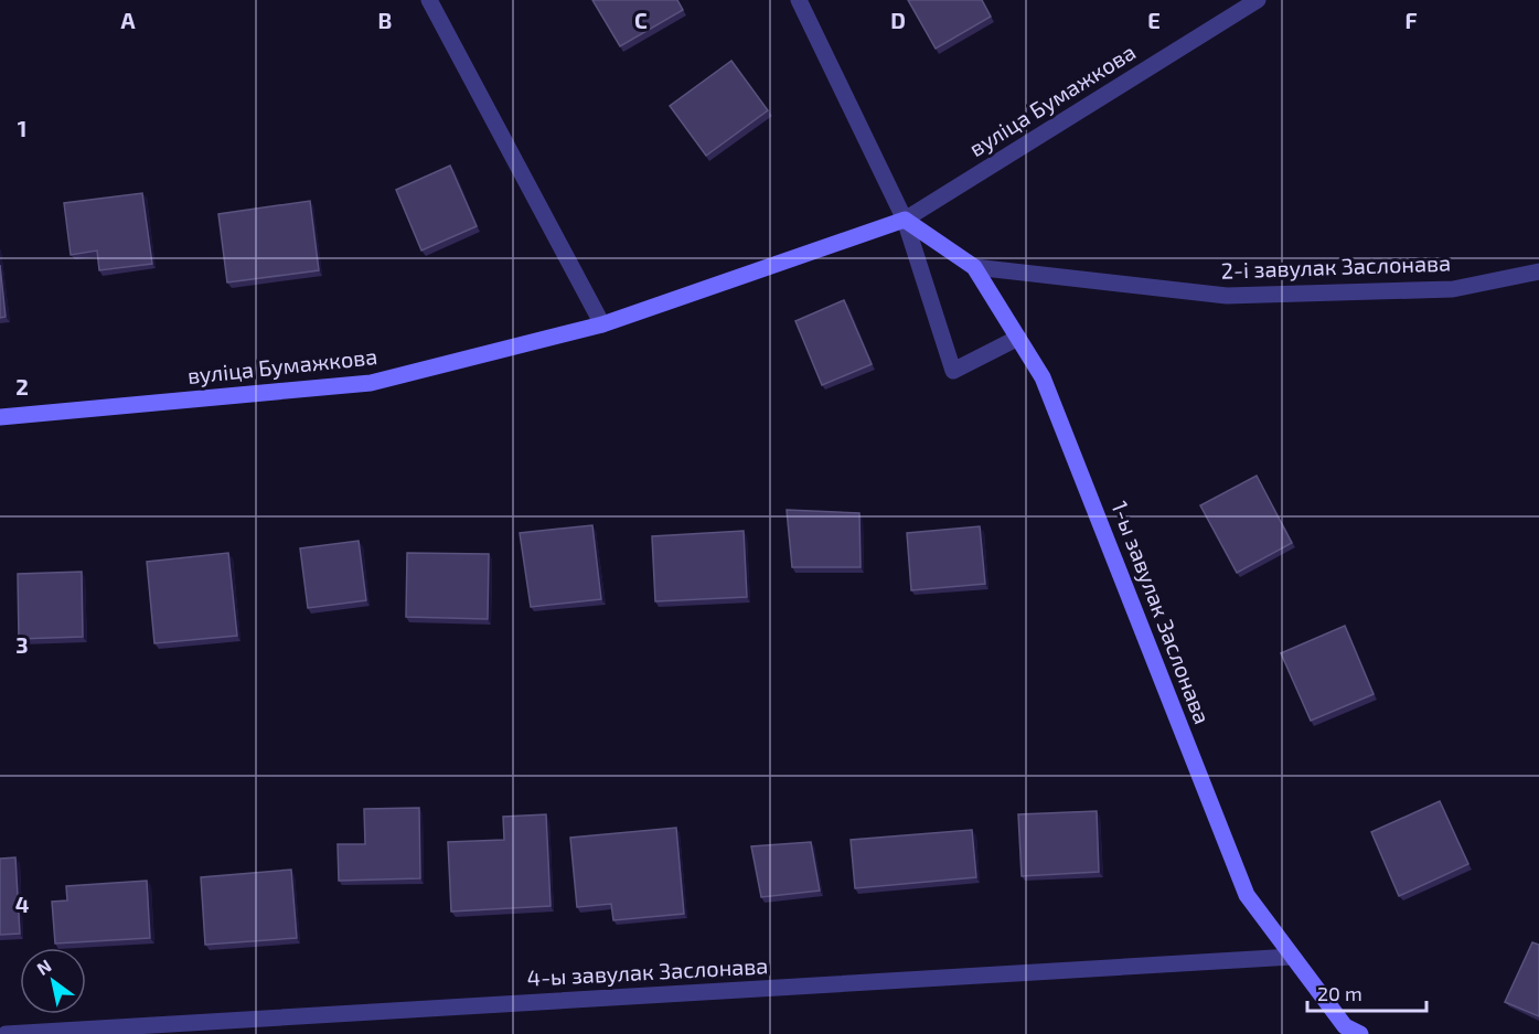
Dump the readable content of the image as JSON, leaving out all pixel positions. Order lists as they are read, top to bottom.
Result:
{
  "streets": {
    "street": [
      "вуліца Бумажкова",
      "2-і завулак Заслонава",
      "1-ы завулак Заслонава",
      "4-ы завулак Заслонава"
    ]
  },
  "crossings": [
    ["вуліца Бумажкова", "1-ы завулак Заслонава"],
    ["2-і завулак Заслонава", "1-ы завулак Заслонава"],
    ["1-ы завулак Заслонава", "4-ы завулак Заслонава"]
  ],
  "scale_bar": "20 m",
  "north": "top left",
  "grid": {
    "columns": [
      "A",
      "B",
      "C",
      "D",
      "E",
      "F"
    ],
    "rows": [
      "1",
      "2",
      "3",
      "4"
    ]
  }
}
